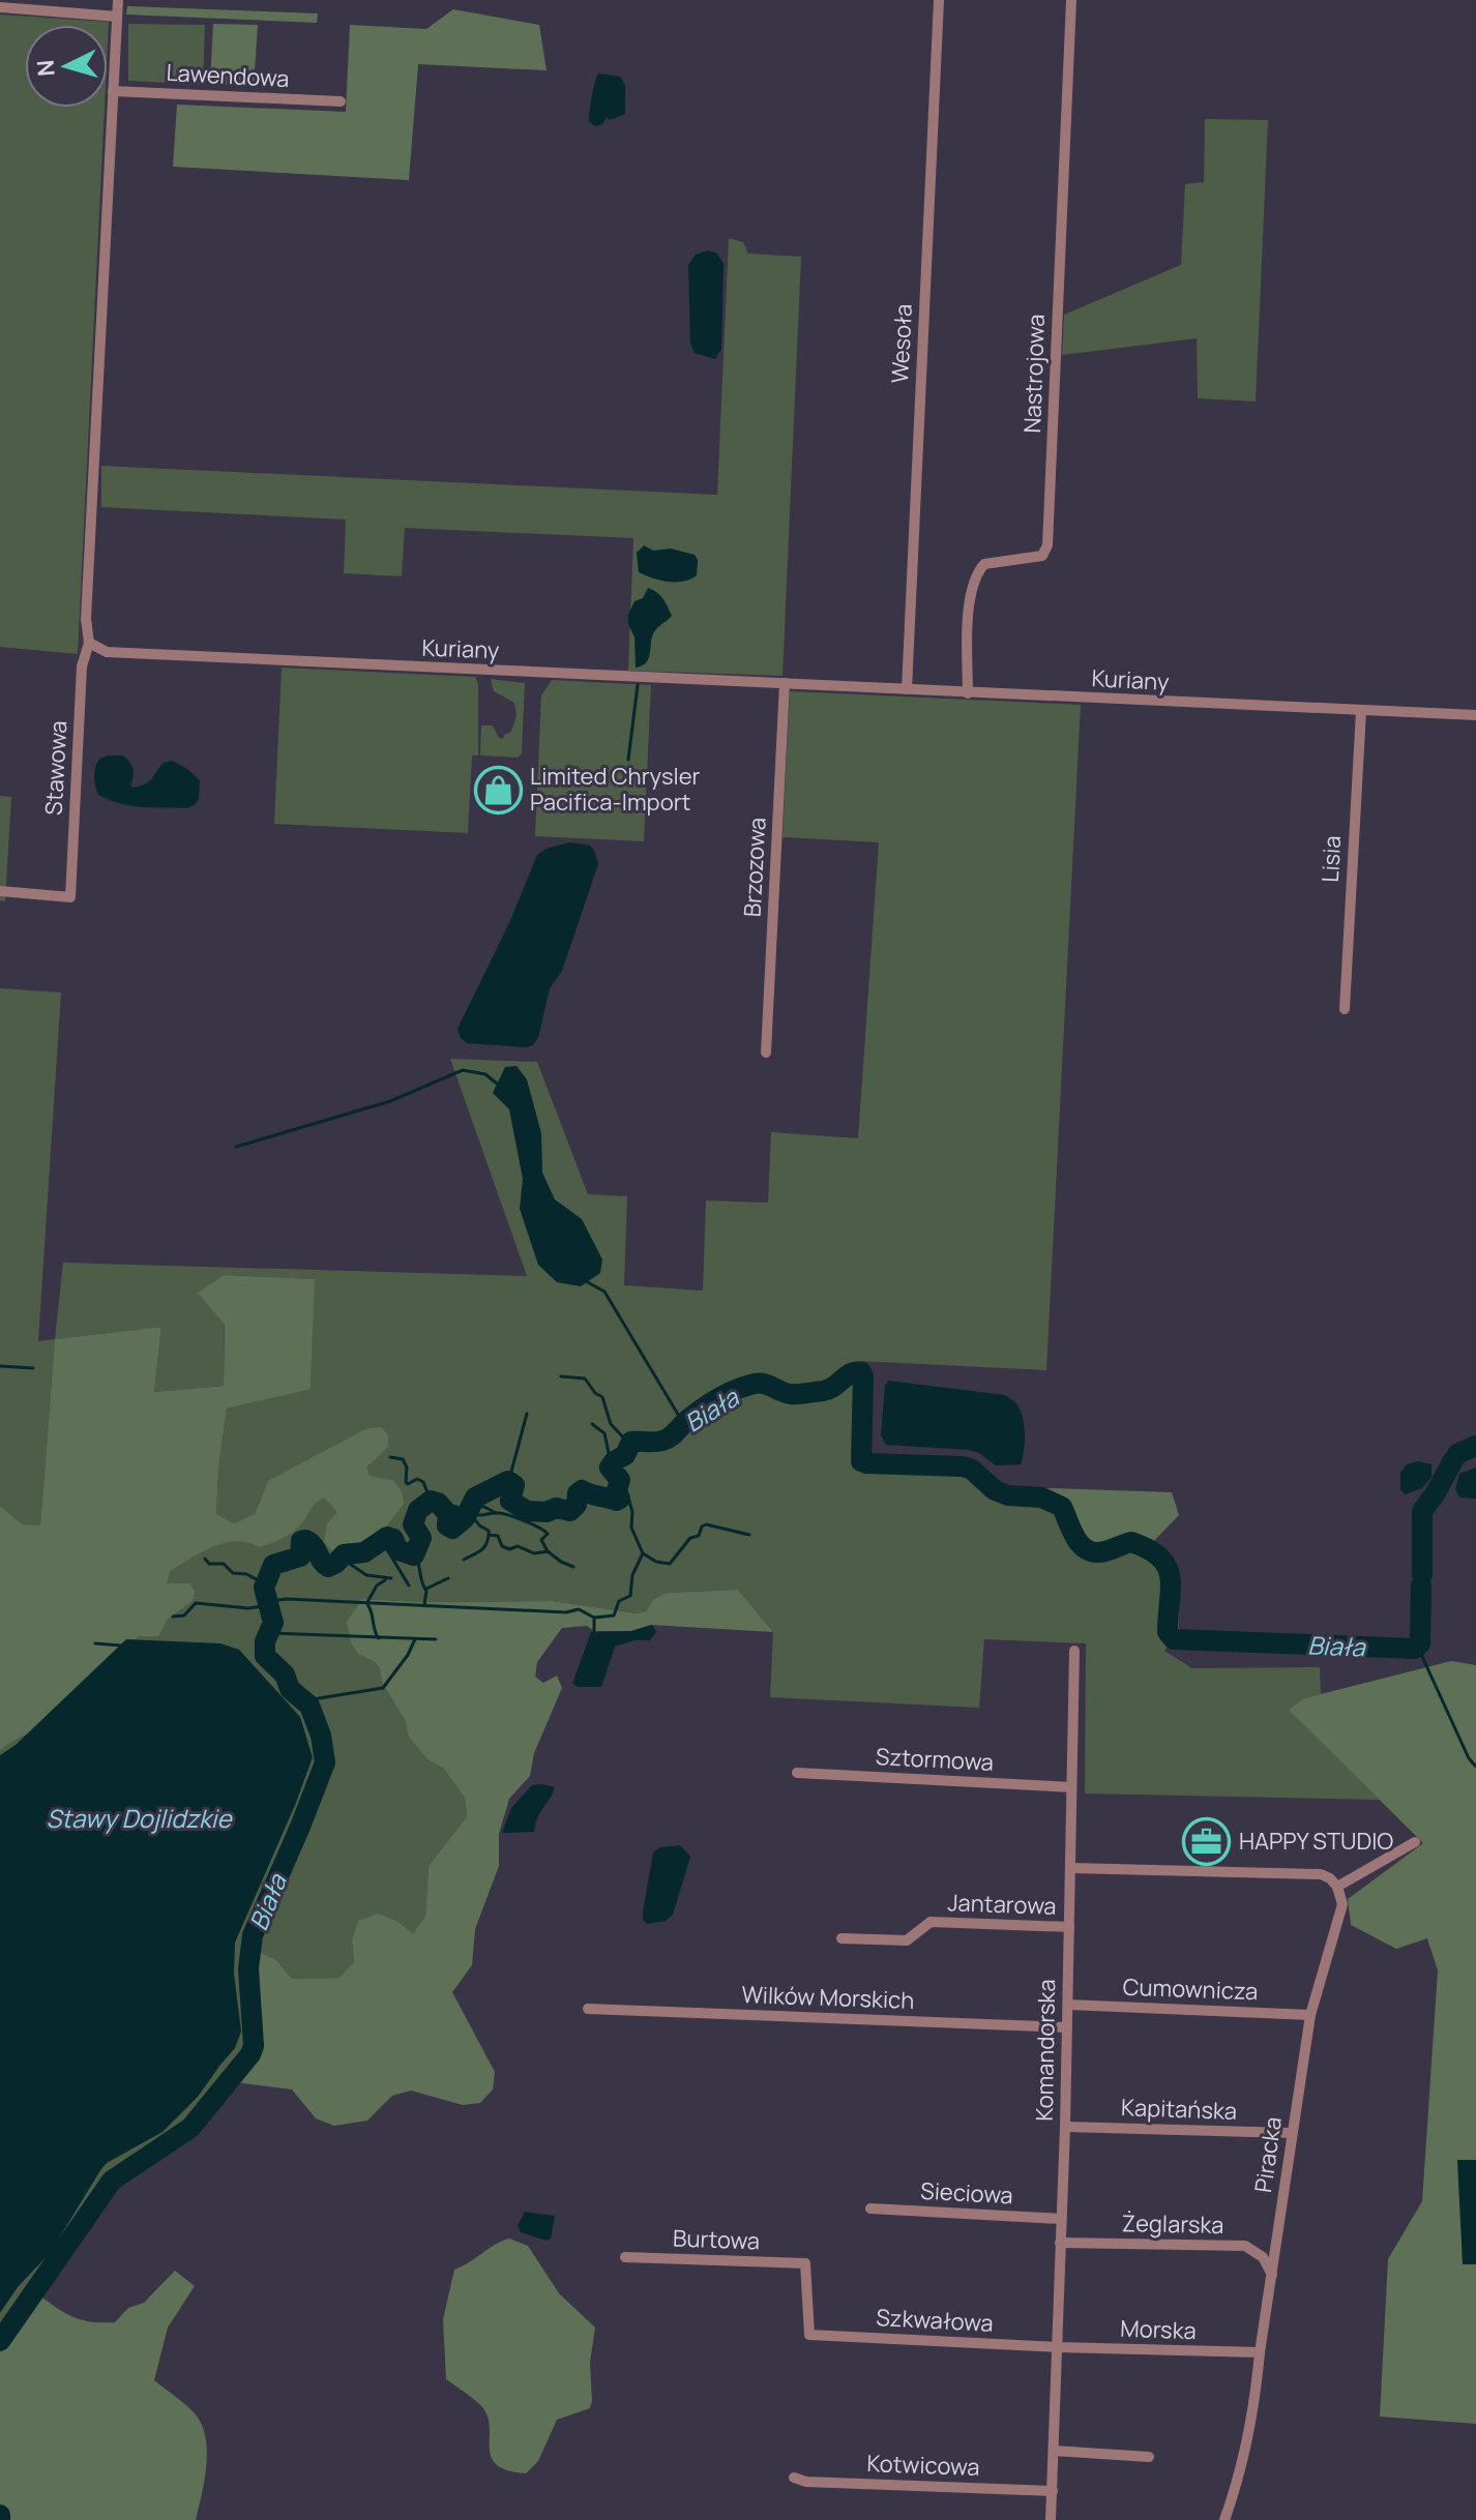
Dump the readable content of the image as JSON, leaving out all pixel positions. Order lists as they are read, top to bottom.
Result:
{
  "streets": {
    "street": [
      "Lawendowa",
      "Wesoła",
      "Nastrojowa",
      "Kuriany",
      "Stawowa",
      "Lisia",
      "Brzozowa",
      "Sztormowa",
      "Jantarowa",
      "Cumownicza",
      "Wilków Morskich",
      "Komandorska",
      "Kapitańska",
      "Piracka",
      "Sieciowa",
      "Żeglarska",
      "Burtowa",
      "Szkwałowa",
      "Morska",
      "Kotwicowa"
    ]
  },
  "crossings": [
    ["Wesoła", "Kuriany"],
    ["Nastrojowa", "Kuriany"],
    ["Kuriany", "Stawowa"],
    ["Kuriany", "Lisia"],
    ["Kuriany", "Brzozowa"],
    ["Sztormowa", "Komandorska"],
    ["Jantarowa", "Komandorska"],
    ["Cumownicza", "Komandorska"],
    ["Cumownicza", "Piracka"],
    ["Wilków Morskich", "Komandorska"],
    ["Komandorska", "Kapitańska"],
    ["Komandorska", "Sieciowa"],
    ["Komandorska", "Żeglarska"],
    ["Komandorska", "Szkwałowa"],
    ["Komandorska", "Morska"],
    ["Komandorska", "Kotwicowa"],
    ["Kapitańska", "Piracka"],
    ["Piracka", "Żeglarska"],
    ["Piracka", "Morska"],
    ["Burtowa", "Szkwałowa"],
    ["Szkwałowa", "Morska"]
  ],
  "water": ["Biała", "Stawy Dojlidzkie"],
  "places": {
    "shop": ["Limited Chrysler Pacifica-Import"],
    "office": ["HAPPY STUDIO"]
  },
  "north": "left"
}
